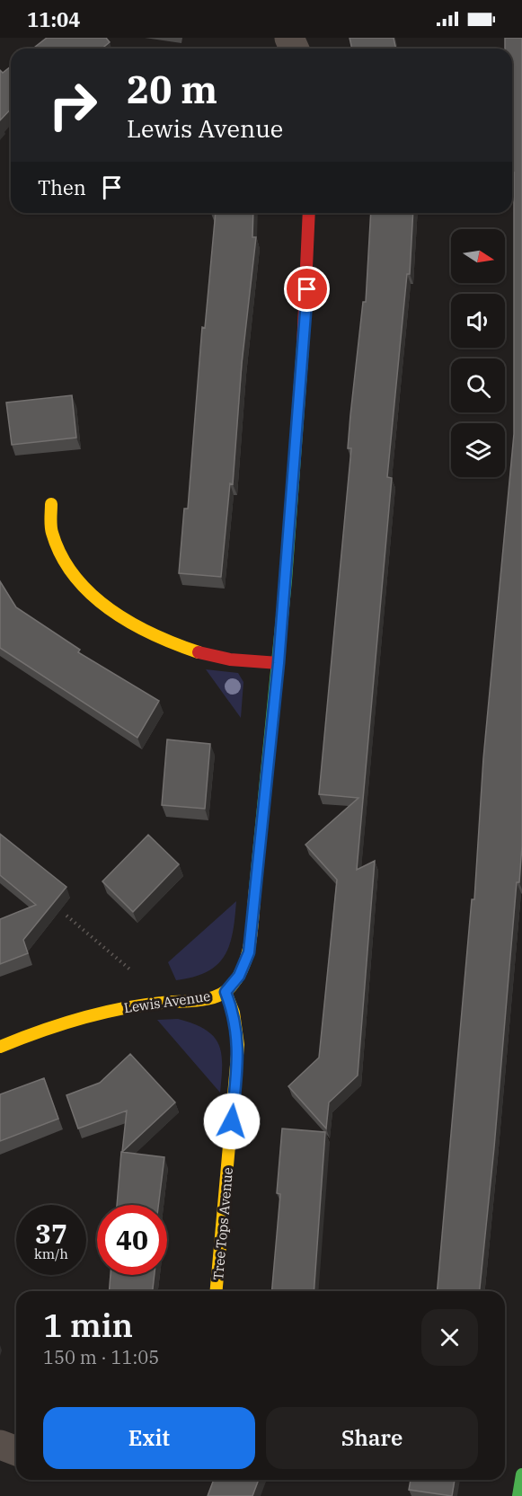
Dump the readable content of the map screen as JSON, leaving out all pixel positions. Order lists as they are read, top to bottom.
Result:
{
  "streets": {
    "street": ["Lewis Avenue", "Tree Tops Avenue"]
  },
  "crossings": [
    ["Lewis Avenue", "Tree Tops Avenue"]
  ],
  "north": "right",
  "page": {
    "status": "11:04",
    "turn": ["20 m", "Lewis Avenue"],
    "then": "Then",
    "speed": "37 km/h",
    "limit": "40",
    "heading": ["1 min", "150 m · 11:05"],
    "buttons": ["Exit", "Share"]
  }
}
